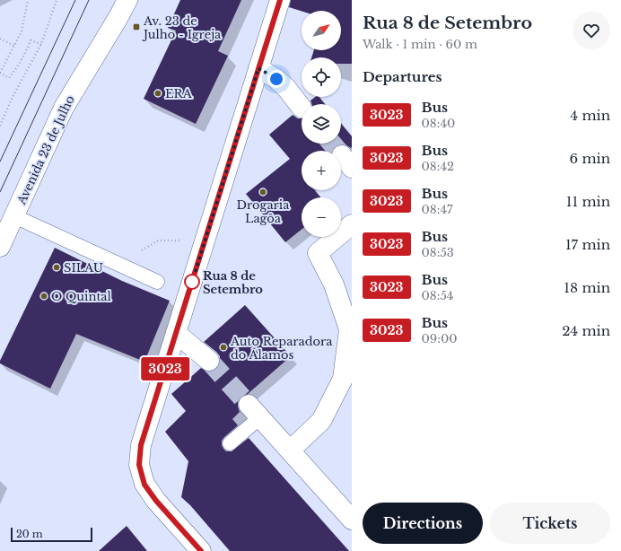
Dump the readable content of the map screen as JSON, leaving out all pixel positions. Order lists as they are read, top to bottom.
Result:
{
  "streets": {
    "street": ["Avenida 23 de Julho"]
  },
  "places": {
    "transit": ["Av. 23 de Julho - Igreja"],
    "other": [
      "ERA",
      "Drogaria Lagôa",
      "SILAU",
      "Rua 8 de Setembro",
      "O Quintal",
      "Auto Reparadora do Álamos"
    ]
  },
  "lines": ["bus line 3023"],
  "scale_bar": "20 m",
  "north": "top right",
  "page": {
    "on_map": "3023",
    "heading": [
      ["Rua 8 de Setembro", "Walk · 1 min · 60 m"],
      "Departures"
    ],
    "map_buttons": ["+", "−"],
    "list": [
      {
        "mark": "3023",
        "name": "Bus",
        "note": "08:40",
        "value": "4 min"
      },
      {
        "mark": "3023",
        "name": "Bus",
        "note": "08:42",
        "value": "6 min"
      },
      {
        "mark": "3023",
        "name": "Bus",
        "note": "08:47",
        "value": "11 min"
      },
      {
        "mark": "3023",
        "name": "Bus",
        "note": "08:53",
        "value": "17 min"
      },
      {
        "mark": "3023",
        "name": "Bus",
        "note": "08:54",
        "value": "18 min"
      },
      {
        "mark": "3023",
        "name": "Bus",
        "note": "09:00",
        "value": "24 min"
      }
    ],
    "buttons": ["Directions", "Tickets"],
    "scale": "20 m"
  }
}
